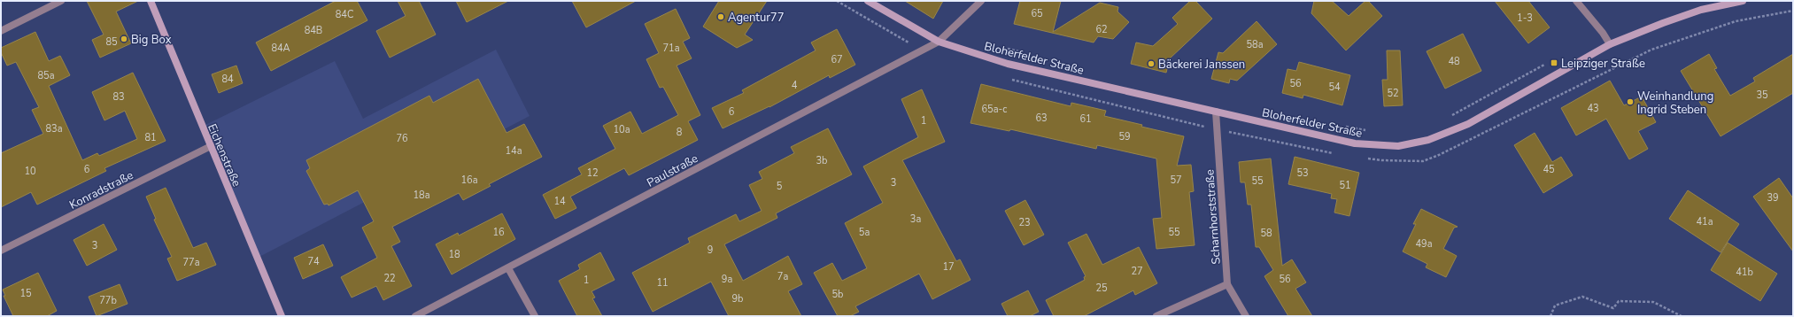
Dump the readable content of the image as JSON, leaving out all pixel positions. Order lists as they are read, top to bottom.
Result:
{
  "streets": {
    "street": [
      "Bloherfelder Straße",
      "Eichenstraße",
      "Paulstraße",
      "Konradstraße",
      "Scharnhorststraße"
    ]
  },
  "crossings": [
    ["Bloherfelder Straße", "Paulstraße"],
    ["Bloherfelder Straße", "Scharnhorststraße"],
    ["Eichenstraße", "Konradstraße"]
  ],
  "places": {
    "other": [
      "Agentur77",
      "Big Box",
      "Bäckerei Janssen",
      "Weinhandlung Ingrid Steben"
    ],
    "transit": ["Leipziger Straße"]
  },
  "house_numbers": [
    "65",
    "84C",
    "1-3",
    "62",
    "84B",
    "85",
    "58a",
    "84A",
    "71a",
    "67",
    "48",
    "85a",
    "84",
    "56",
    "4",
    "54",
    "52",
    "35",
    "83",
    "43",
    "65a-c",
    "6",
    "63",
    "61",
    "1",
    "83a",
    "10a",
    "8",
    "59",
    "81",
    "76",
    "14a",
    "3b",
    "6",
    "45",
    "10",
    "12",
    "53",
    "16a",
    "57",
    "55",
    "3",
    "51",
    "5",
    "18a",
    "39",
    "14",
    "3a",
    "41a",
    "23",
    "16",
    "5a",
    "55",
    "58",
    "49a",
    "3",
    "9",
    "18",
    "74",
    "77a",
    "17",
    "27",
    "41b",
    "7a",
    "22",
    "9a",
    "56",
    "1",
    "11",
    "25",
    "15",
    "5b",
    "9b",
    "77b"
  ]
}
